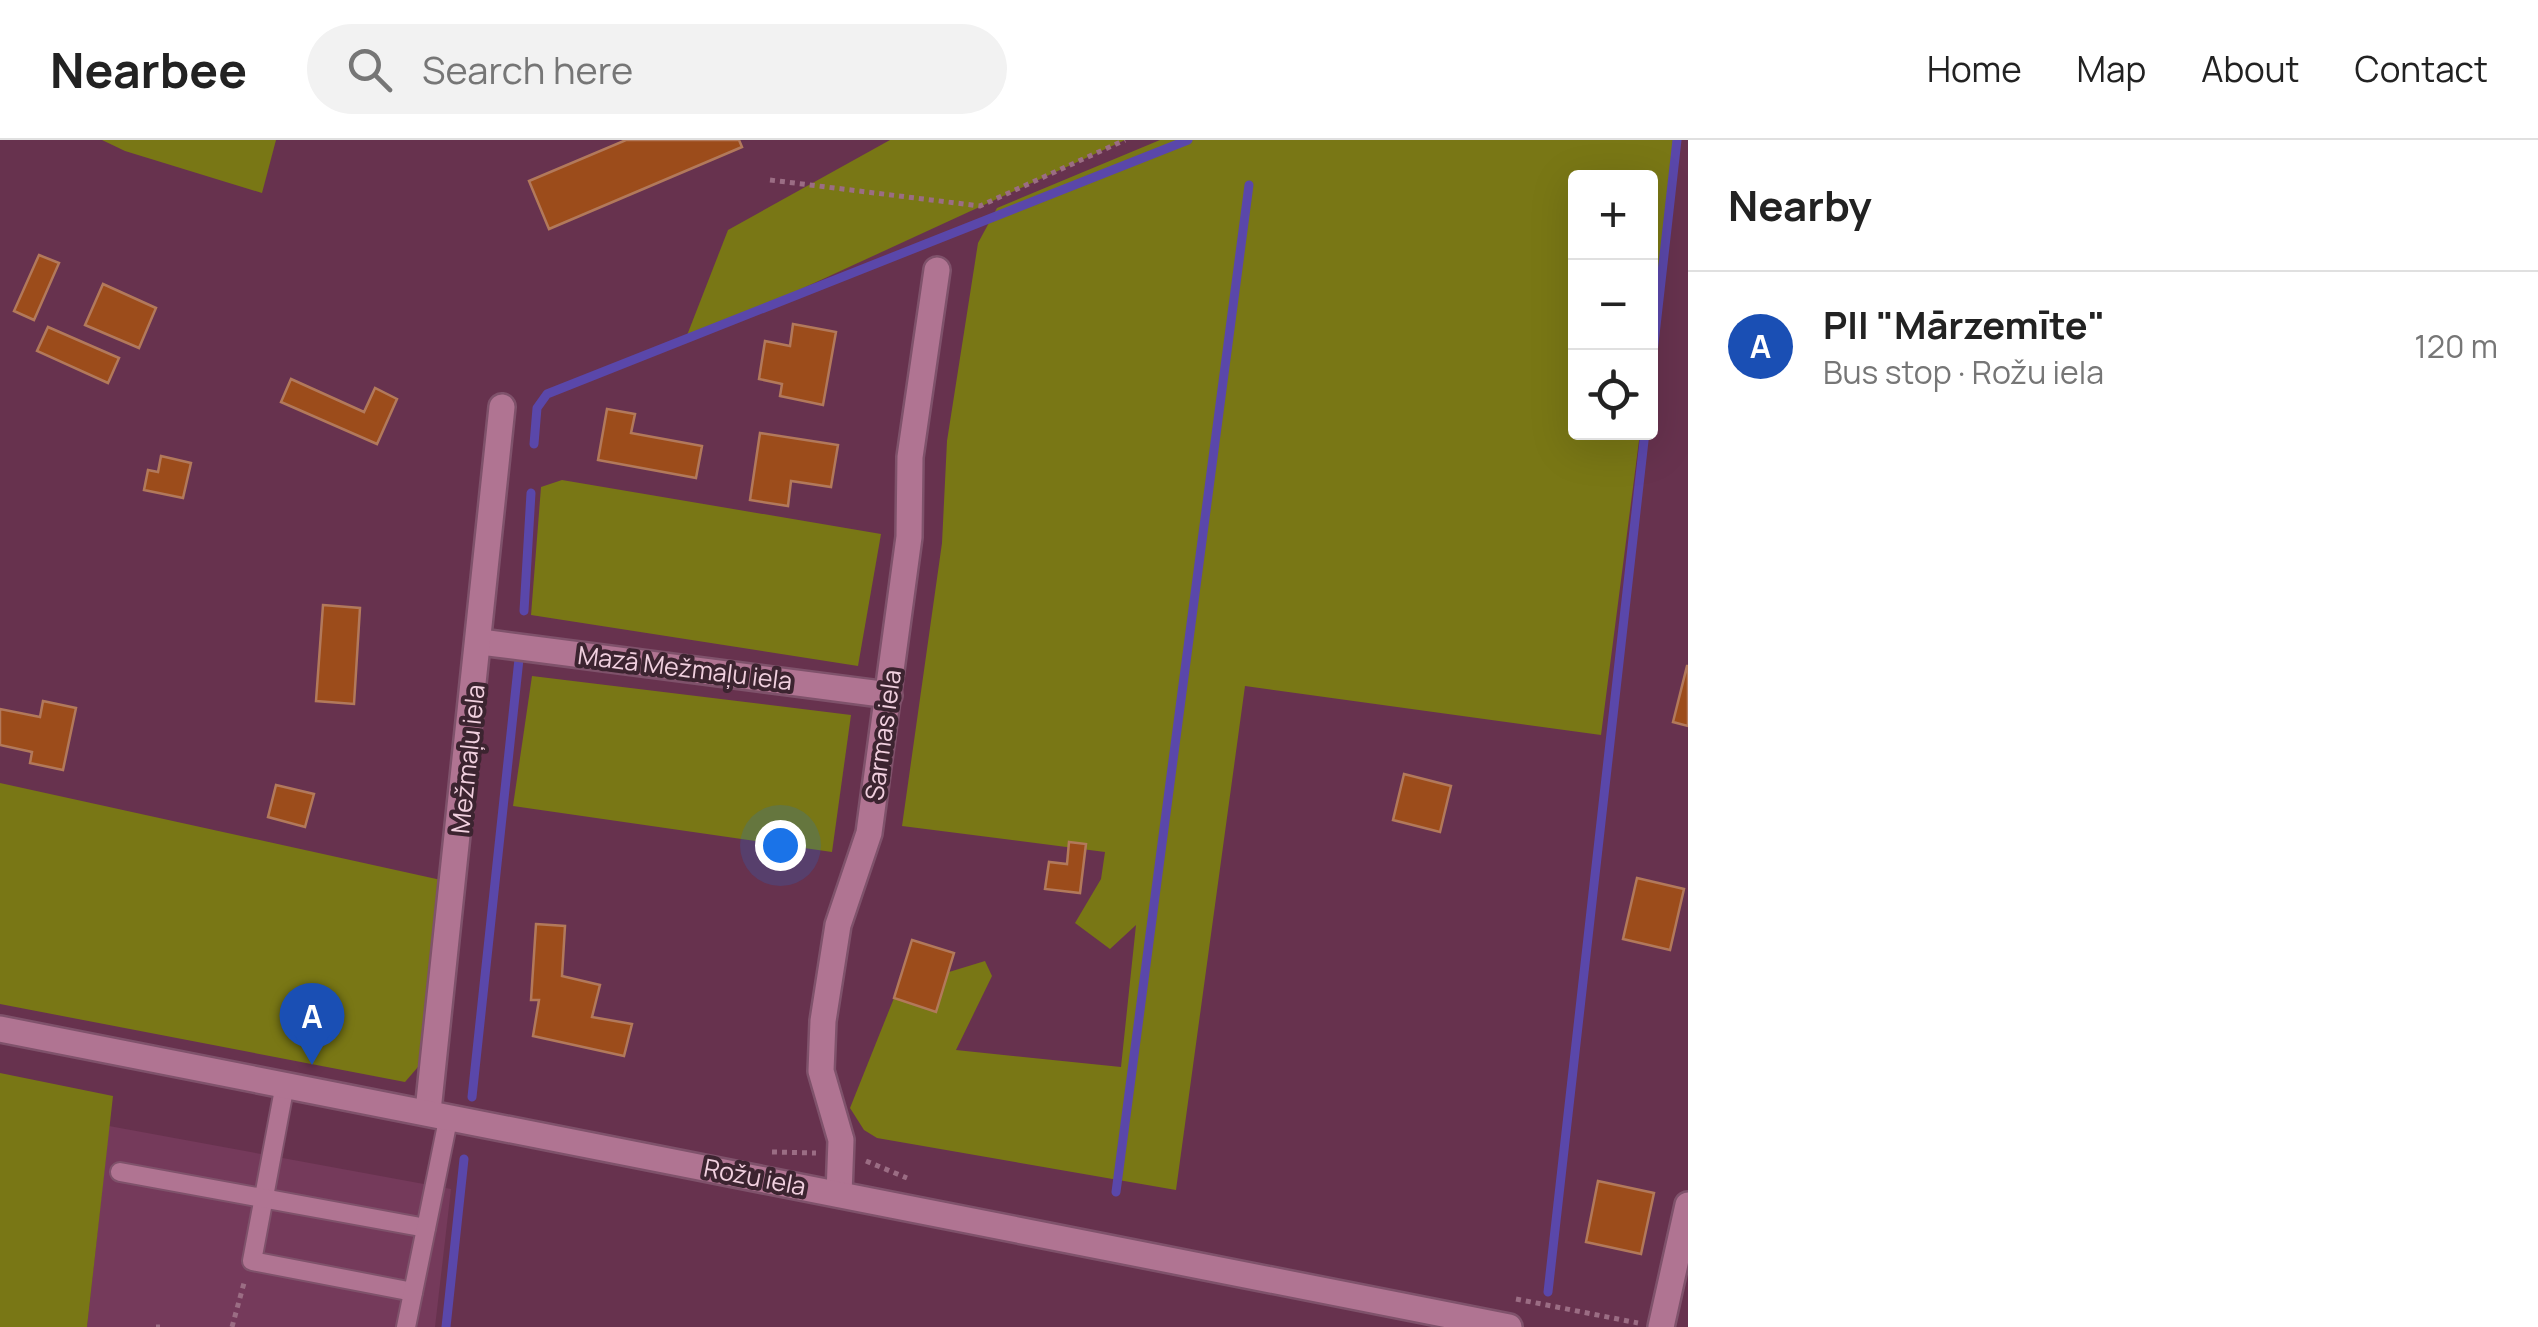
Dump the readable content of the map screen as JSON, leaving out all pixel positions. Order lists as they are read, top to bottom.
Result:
{
  "streets": {
    "street": [
      "Mazā Mežmaļu iela",
      "Sarmas iela",
      "Mežmaļu iela",
      "Rožu iela"
    ]
  },
  "crossings": [
    ["Mazā Mežmaļu iela", "Sarmas iela"],
    ["Mazā Mežmaļu iela", "Mežmaļu iela"],
    ["Sarmas iela", "Rožu iela"],
    ["Mežmaļu iela", "Rožu iela"]
  ],
  "page": {
    "header": "Nearbee",
    "search": "Search here",
    "nav": [
      "Home",
      "Map",
      "About",
      "Contact"
    ],
    "heading": "Nearby",
    "map_buttons": ["+", "−"],
    "list": [
      {
        "mark": "A",
        "name": "PII \"Mārzemīte\"",
        "note": "Bus stop · Rožu iela",
        "value": "120 m"
      }
    ],
    "pins": "A"
  }
}
